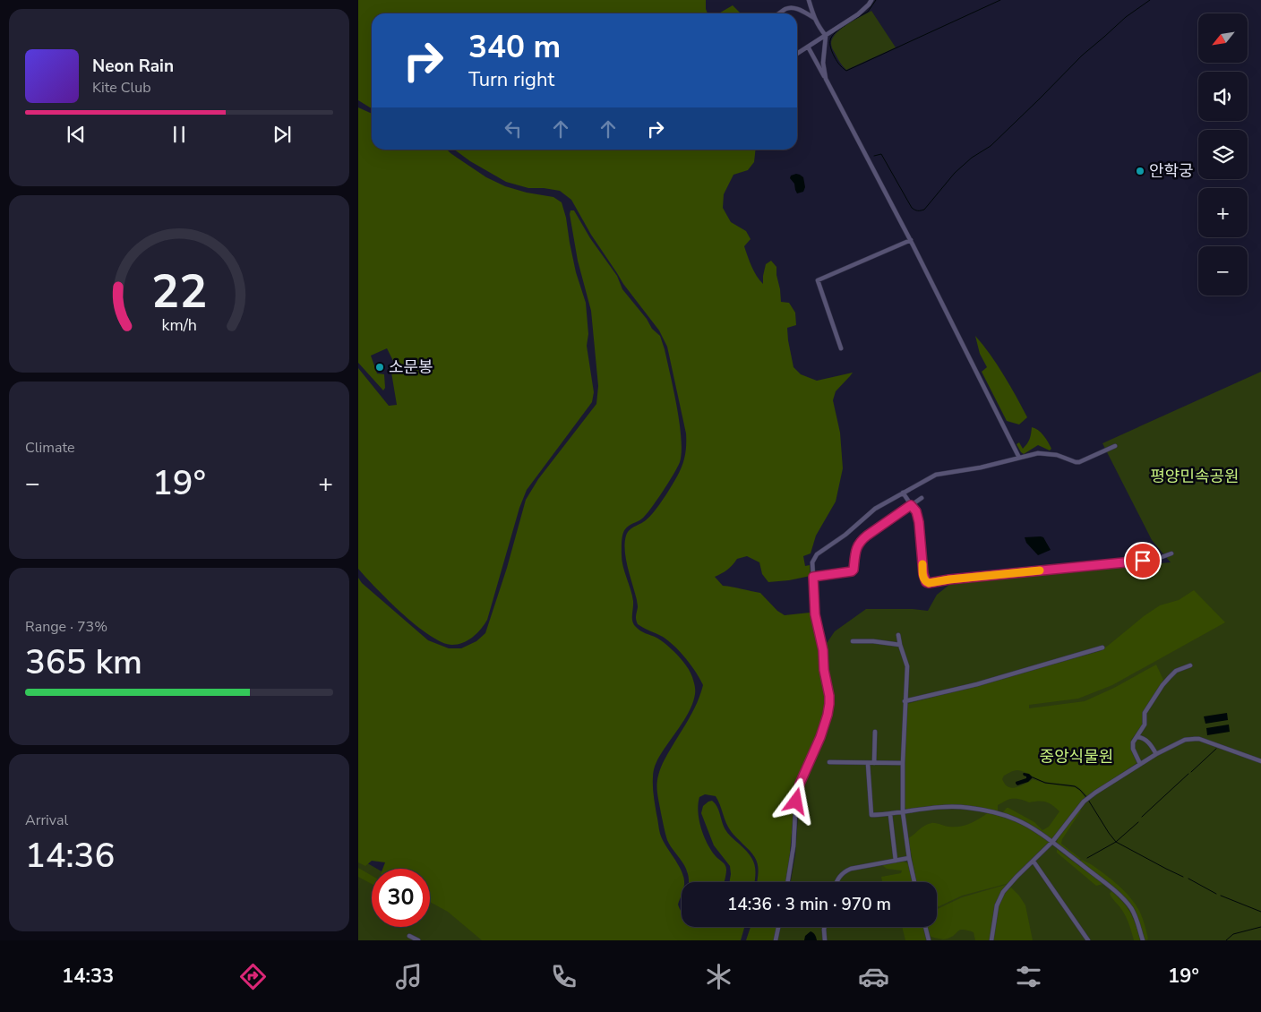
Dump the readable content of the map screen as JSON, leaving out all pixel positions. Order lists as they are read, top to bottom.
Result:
{
  "parks": ["평양민속공원", "중앙식물원"],
  "places": ["안학궁", "소문봉"],
  "north": "bottom left",
  "page": {
    "map_buttons": ["+", "−"],
    "turn": ["340 m", "Turn right"],
    "song": ["Neon Rain", "Kite Club"],
    "tile": [
      "Climate",
      ["Range · 73%", "365 km"],
      ["Arrival", "14:36"]
    ],
    "heat": ["−", "19°", "+"],
    "limit": "30",
    "trip": "14:36 · 3 min · 970 m",
    "tabs": ["14:33", "19°"],
    "gauge": ["22", "km/h"]
  }
}
